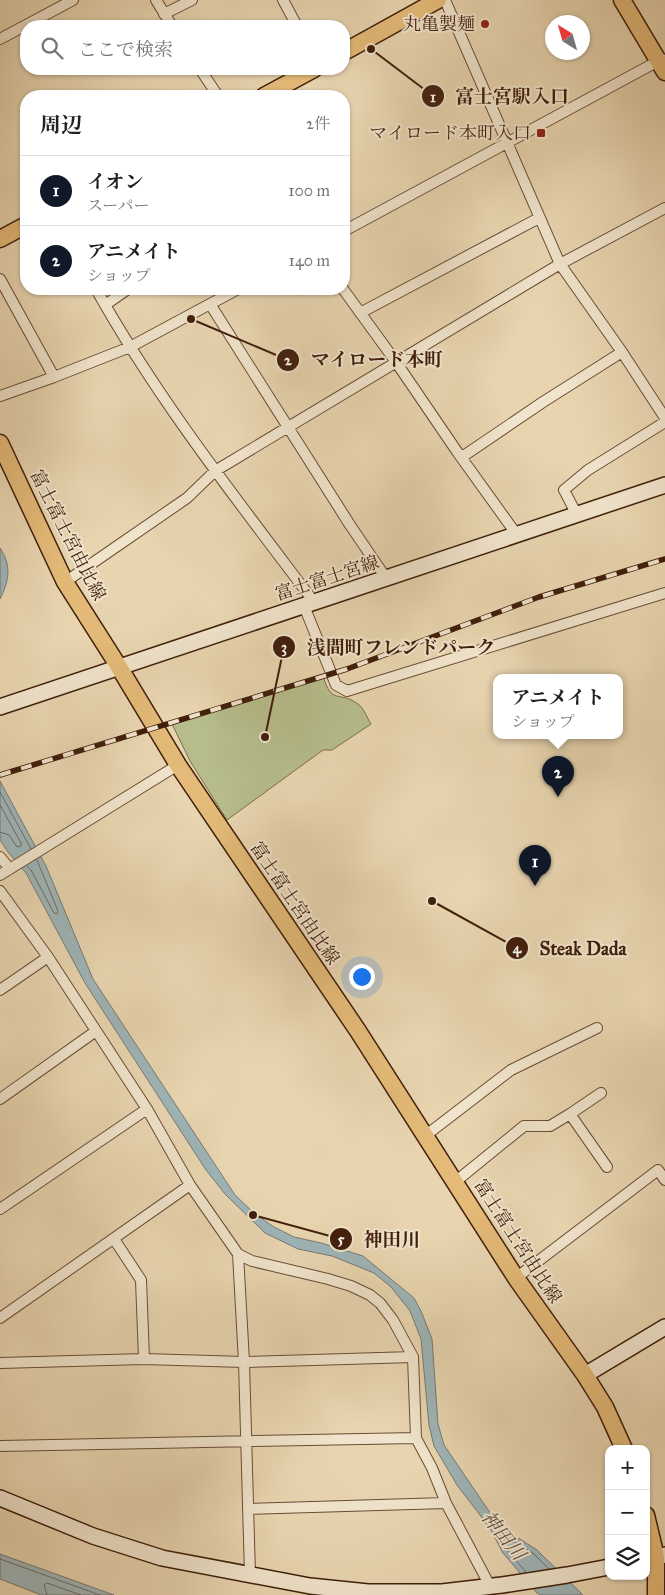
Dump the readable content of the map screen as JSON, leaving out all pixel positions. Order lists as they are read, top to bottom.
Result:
{
  "streets": {
    "main road": ["富士富士宮由比線"],
    "street": ["富士富士宮線"]
  },
  "crossings": [
    ["富士富士宮由比線", "富士富士宮線"]
  ],
  "water": ["神田川"],
  "places": {
    "other": [
      "丸亀製麺",
      "富士宮駅入口",
      "マイロード本町",
      "浅間町フレンドパーク",
      "Steak Dada",
      "神田川"
    ],
    "transit": ["マイロード本町入口"]
  },
  "north": "top left",
  "page": {
    "search": "ここで検索",
    "heading": ["周辺", "2件"],
    "list": [
      {
        "mark": "1",
        "name": "イオン",
        "note": "スーパー",
        "value": "100 m"
      },
      {
        "mark": "2",
        "name": "アニメイト",
        "note": "ショップ",
        "value": "140 m"
      }
    ],
    "popup": ["アニメイト", "ショップ"],
    "pins": ["2", "1"],
    "map_buttons": ["+", "−"]
  }
}
